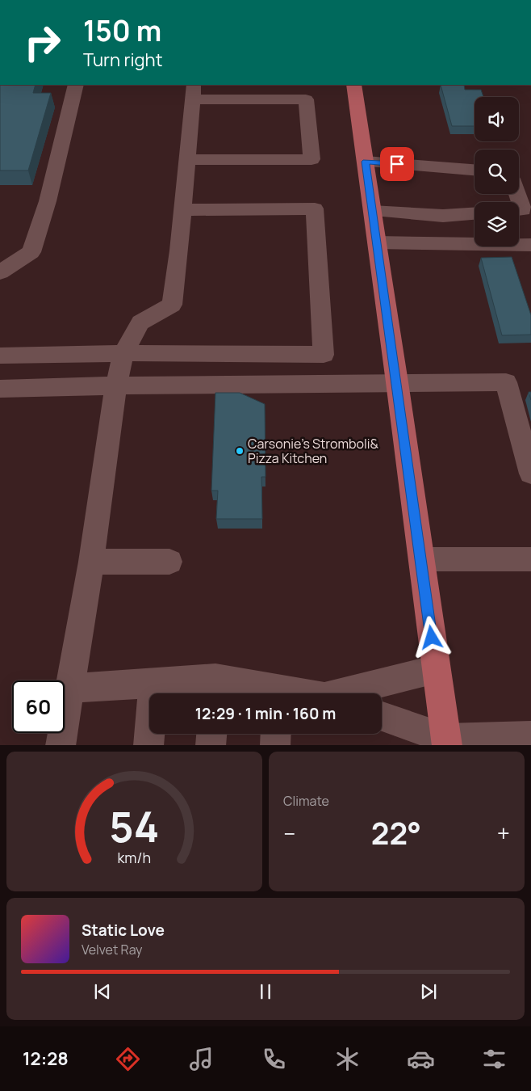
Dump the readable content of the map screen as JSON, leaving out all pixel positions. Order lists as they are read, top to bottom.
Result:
{
  "places": ["Carsonie's Stromboli& Pizza Kitchen"],
  "page": {
    "turn": ["150 m", "Turn right"],
    "limit": "60",
    "trip": "12:29 · 1 min · 160 m",
    "tile": "Climate",
    "heat": ["−", "22°", "+"],
    "song": ["Static Love", "Velvet Ray"],
    "tabs": "12:28",
    "gauge": ["54", "km/h"]
  }
}
